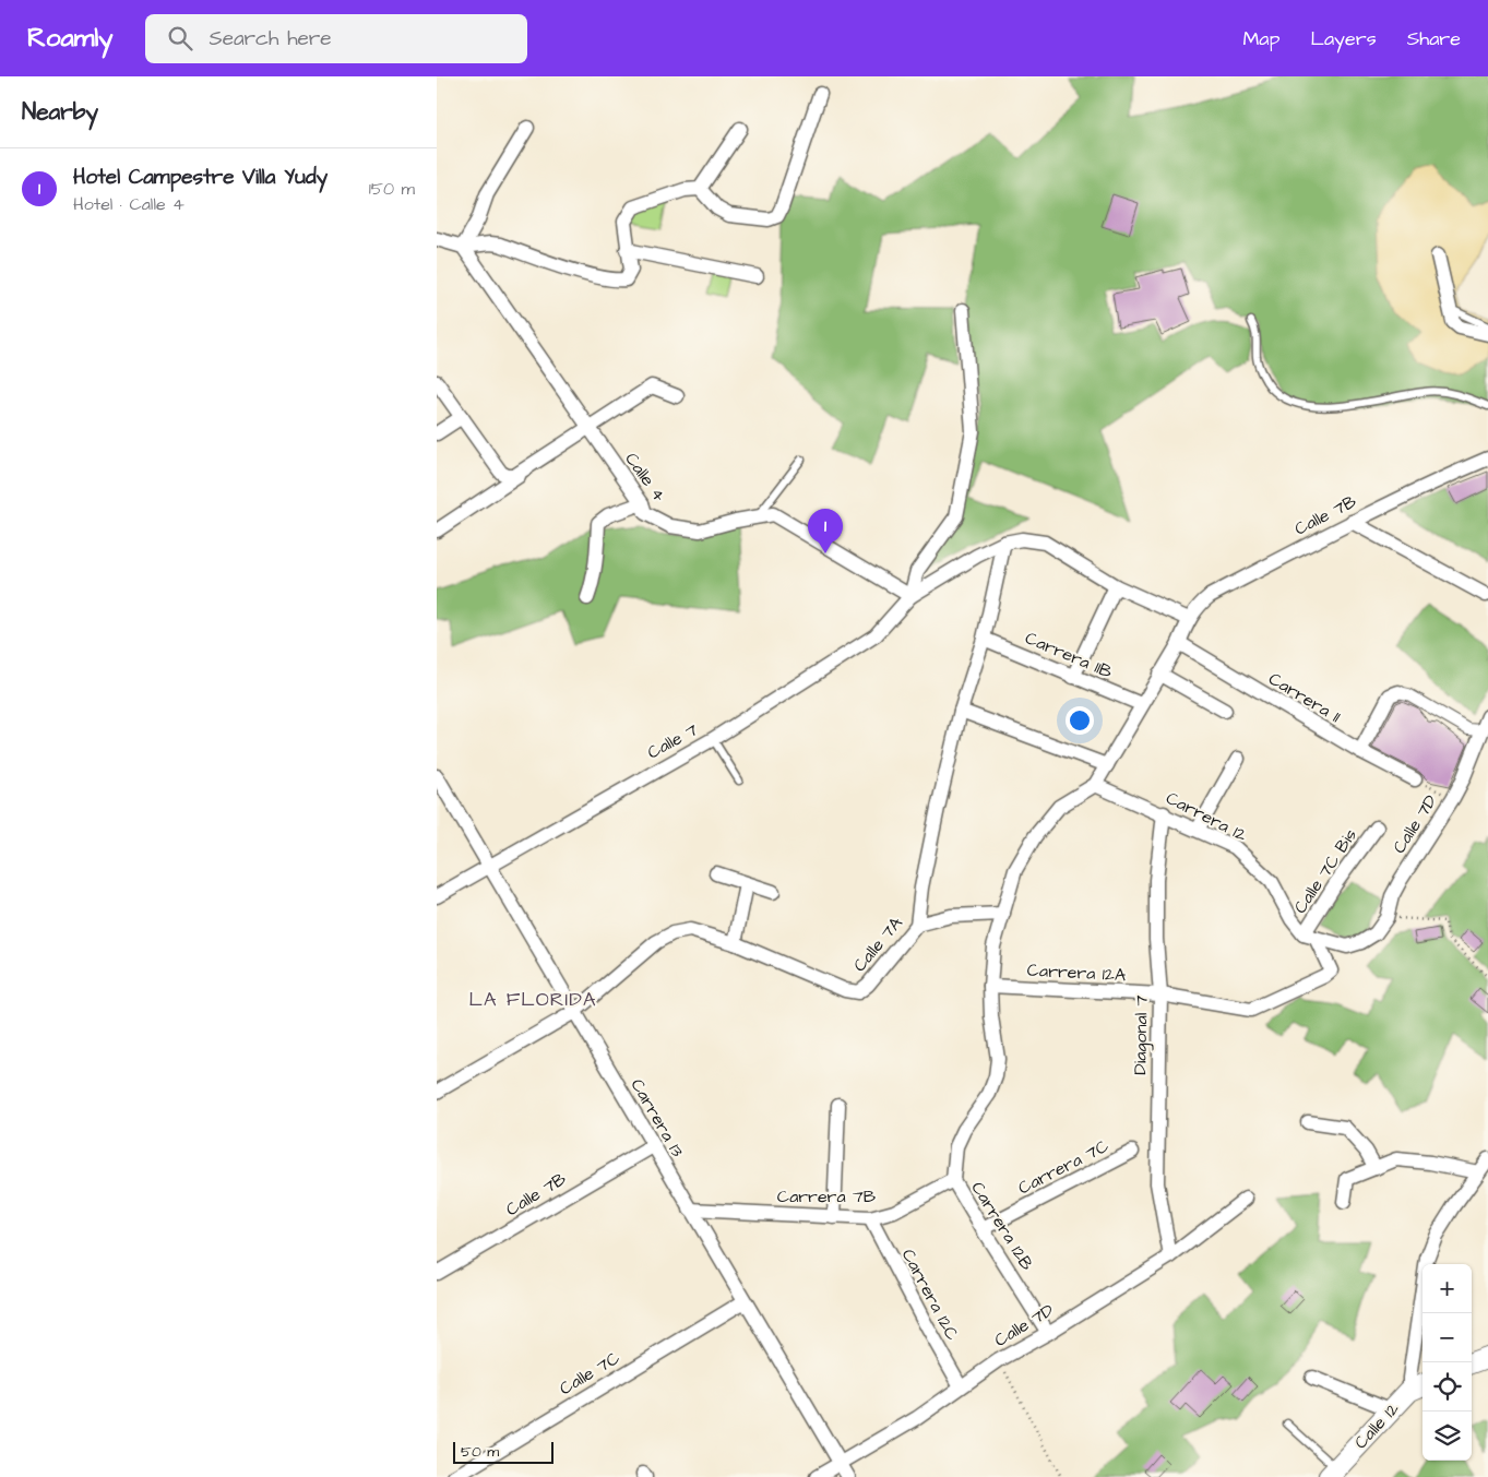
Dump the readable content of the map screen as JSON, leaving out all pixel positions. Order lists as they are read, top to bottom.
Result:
{
  "streets": {
    "main road": ["Calle 12"],
    "street": [
      "Calle 4",
      "Calle 7B",
      "Carrera 11B",
      "Carrera 11",
      "Calle 7",
      "Carrera 12",
      "Calle 7D",
      "Calle 7C Bis",
      "Calle 7A",
      "Carrera 12A",
      "Diagonal 7",
      "Carrera 13",
      "Carrera 7C",
      "Carrera 7B",
      "Carrera 12B",
      "Carrera 12C",
      "Calle 7C"
    ]
  },
  "crossings": [
    ["Calle 4", "Calle 7"],
    ["Calle 7B", "Carrera 13"],
    ["Carrera 11B", "Calle 7A"],
    ["Calle 7", "Carrera 13"],
    ["Carrera 12", "Calle 7D"],
    ["Carrera 12", "Calle 7C Bis"],
    ["Carrera 12", "Carrera 12A"],
    ["Carrera 12", "Diagonal 7"],
    ["Carrera 12", "Carrera 12B"],
    ["Calle 7D", "Calle 7C Bis"],
    ["Calle 7D", "Diagonal 7"],
    ["Calle 7D", "Carrera 13"],
    ["Calle 7D", "Carrera 12B"],
    ["Calle 7D", "Carrera 12C"],
    ["Calle 7A", "Carrera 13"],
    ["Carrera 12A", "Diagonal 7"],
    ["Carrera 12A", "Carrera 12B"],
    ["Carrera 13", "Carrera 7B"],
    ["Carrera 13", "Calle 7C"],
    ["Carrera 7C", "Carrera 12B"],
    ["Carrera 7B", "Carrera 12B"],
    ["Carrera 7B", "Carrera 12C"]
  ],
  "districts": ["LA FLORIDA"],
  "scale_bar": "50 m",
  "page": {
    "header": "Roamly",
    "search": "Search here",
    "nav": ["Map", "Layers", "Share"],
    "heading": "Nearby",
    "list": [
      {
        "mark": "1",
        "name": "Hotel Campestre Villa Yudy",
        "note": "Hotel · Calle 4",
        "value": "150 m"
      }
    ],
    "pins": "1",
    "map_buttons": ["+", "−"],
    "scale": "50 m"
  }
}
